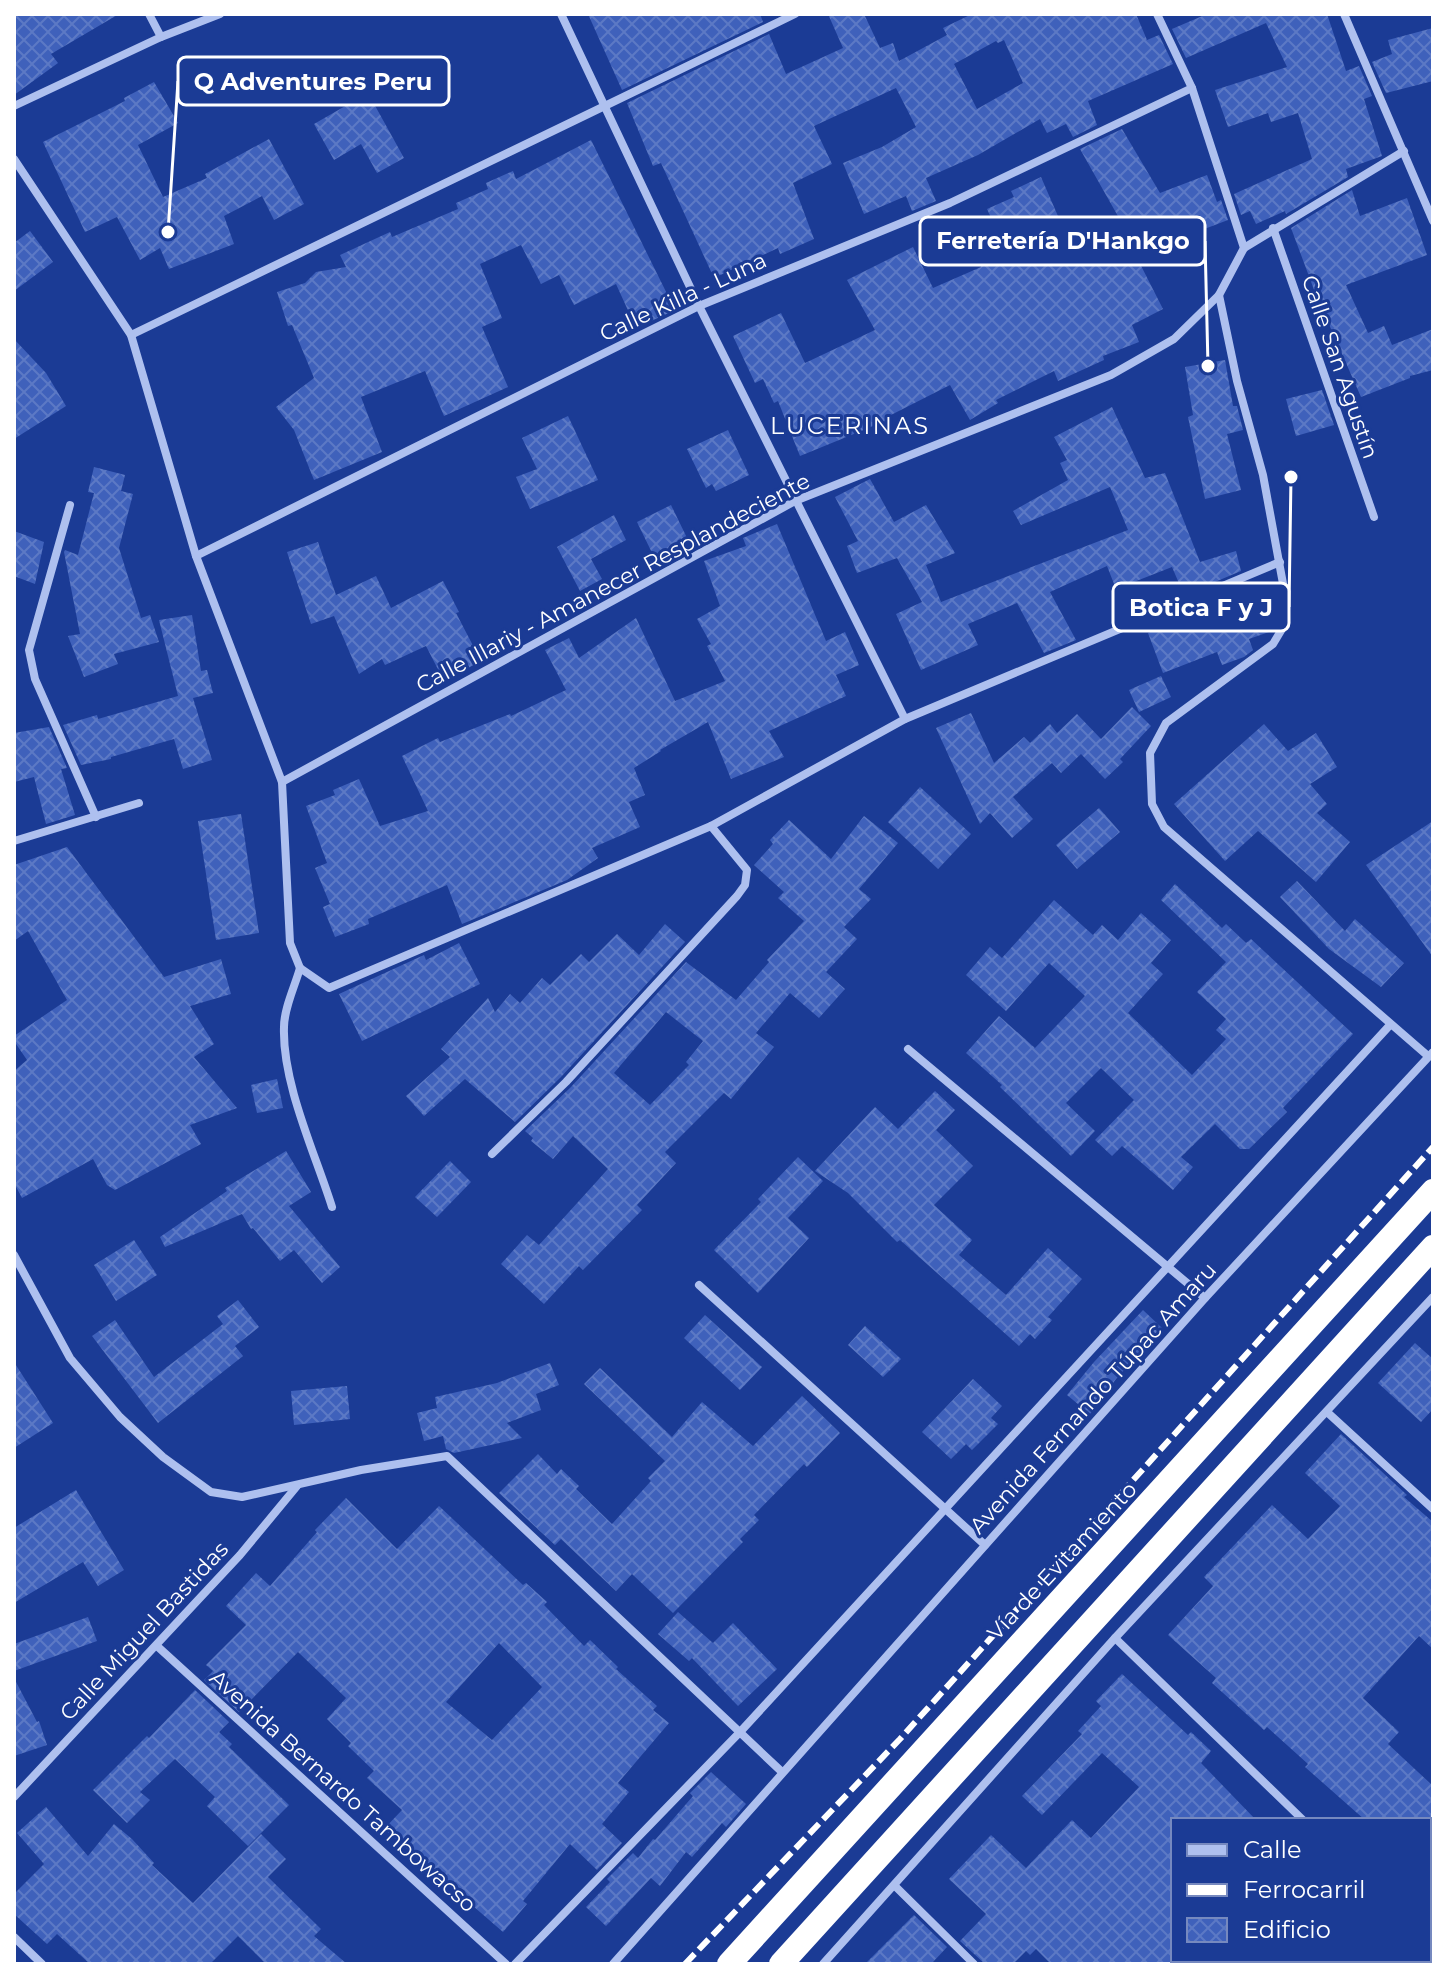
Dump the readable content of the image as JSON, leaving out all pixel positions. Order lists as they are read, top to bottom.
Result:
{
  "streets": {
    "highway": ["Vía de Evitamiento"],
    "street": [
      "Calle Killa - Luna",
      "Calle San Agustín",
      "Calle Illariy - Amanecer Resplandeciente",
      "Avenida Fernando Túpac Amaru",
      "Calle Miguel Bastidas",
      "Avenida Bernardo Tambowacso"
    ]
  },
  "crossings": [
    ["Calle Miguel Bastidas", "Avenida Bernardo Tambowacso"]
  ],
  "districts": ["LUCERINAS"],
  "places": ["Q Adventures Peru", "Ferretería D'Hankgo", "Botica F y J"],
  "legend": ["Calle", "Ferrocarril", "Edificio"]
}
